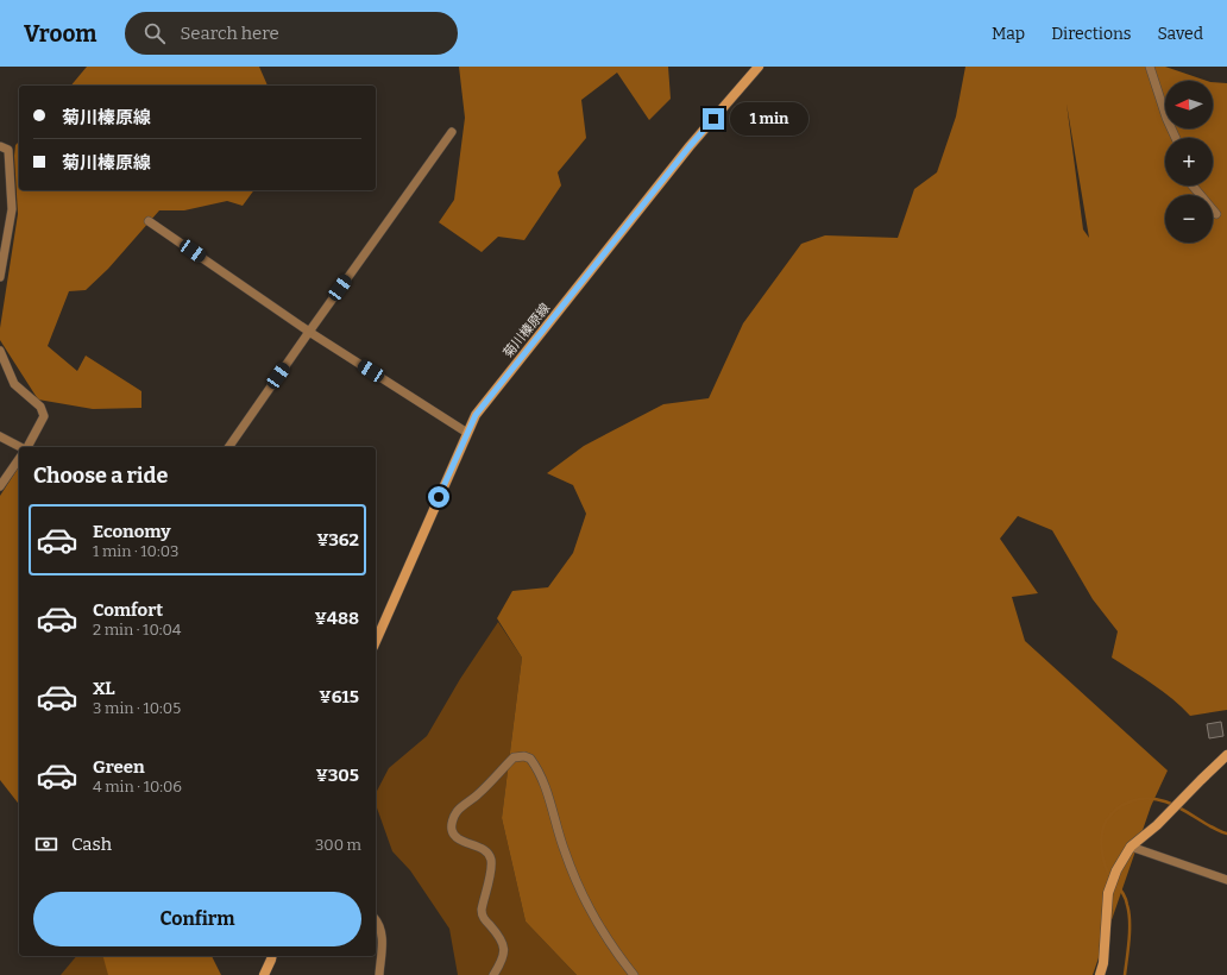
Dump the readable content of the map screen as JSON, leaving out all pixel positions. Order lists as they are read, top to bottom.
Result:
{
  "streets": {
    "main road": ["菊川榛原線"]
  },
  "north": "left",
  "page": {
    "header": "Vroom",
    "search": "Search here",
    "nav": ["Map", "Directions", "Saved"],
    "map_buttons": ["+", "−"],
    "banner": ["菊川榛原線", "菊川榛原線"],
    "bubble": "1 min",
    "heading": "Choose a ride",
    "list": [
      {
        "name": "Economy",
        "note": "1 min · 10:03",
        "value": "¥362"
      },
      {
        "name": "Comfort",
        "note": "2 min · 10:04",
        "value": "¥488"
      },
      {
        "name": "XL",
        "note": "3 min · 10:05",
        "value": "¥615"
      },
      {
        "name": "Green",
        "note": "4 min · 10:06",
        "value": "¥305"
      }
    ],
    "pay": ["Cash", "300 m"],
    "buttons": "Confirm"
  }
}
